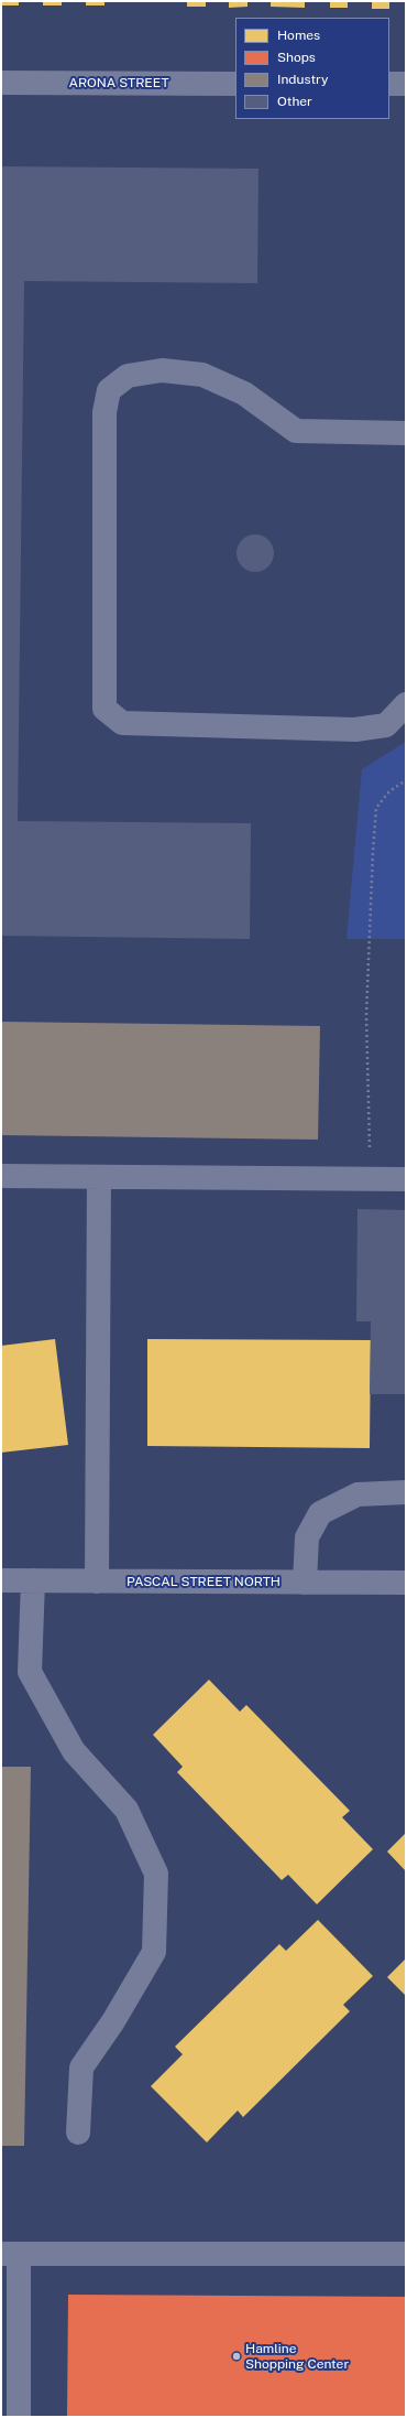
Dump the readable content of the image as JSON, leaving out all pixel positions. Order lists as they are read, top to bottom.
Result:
{
  "streets": {
    "street": ["ARONA STREET", "PASCAL STREET NORTH"]
  },
  "places": ["Hamline Shopping Center"],
  "legend": [
    "Homes",
    "Shops",
    "Industry",
    "Other"
  ]
}
